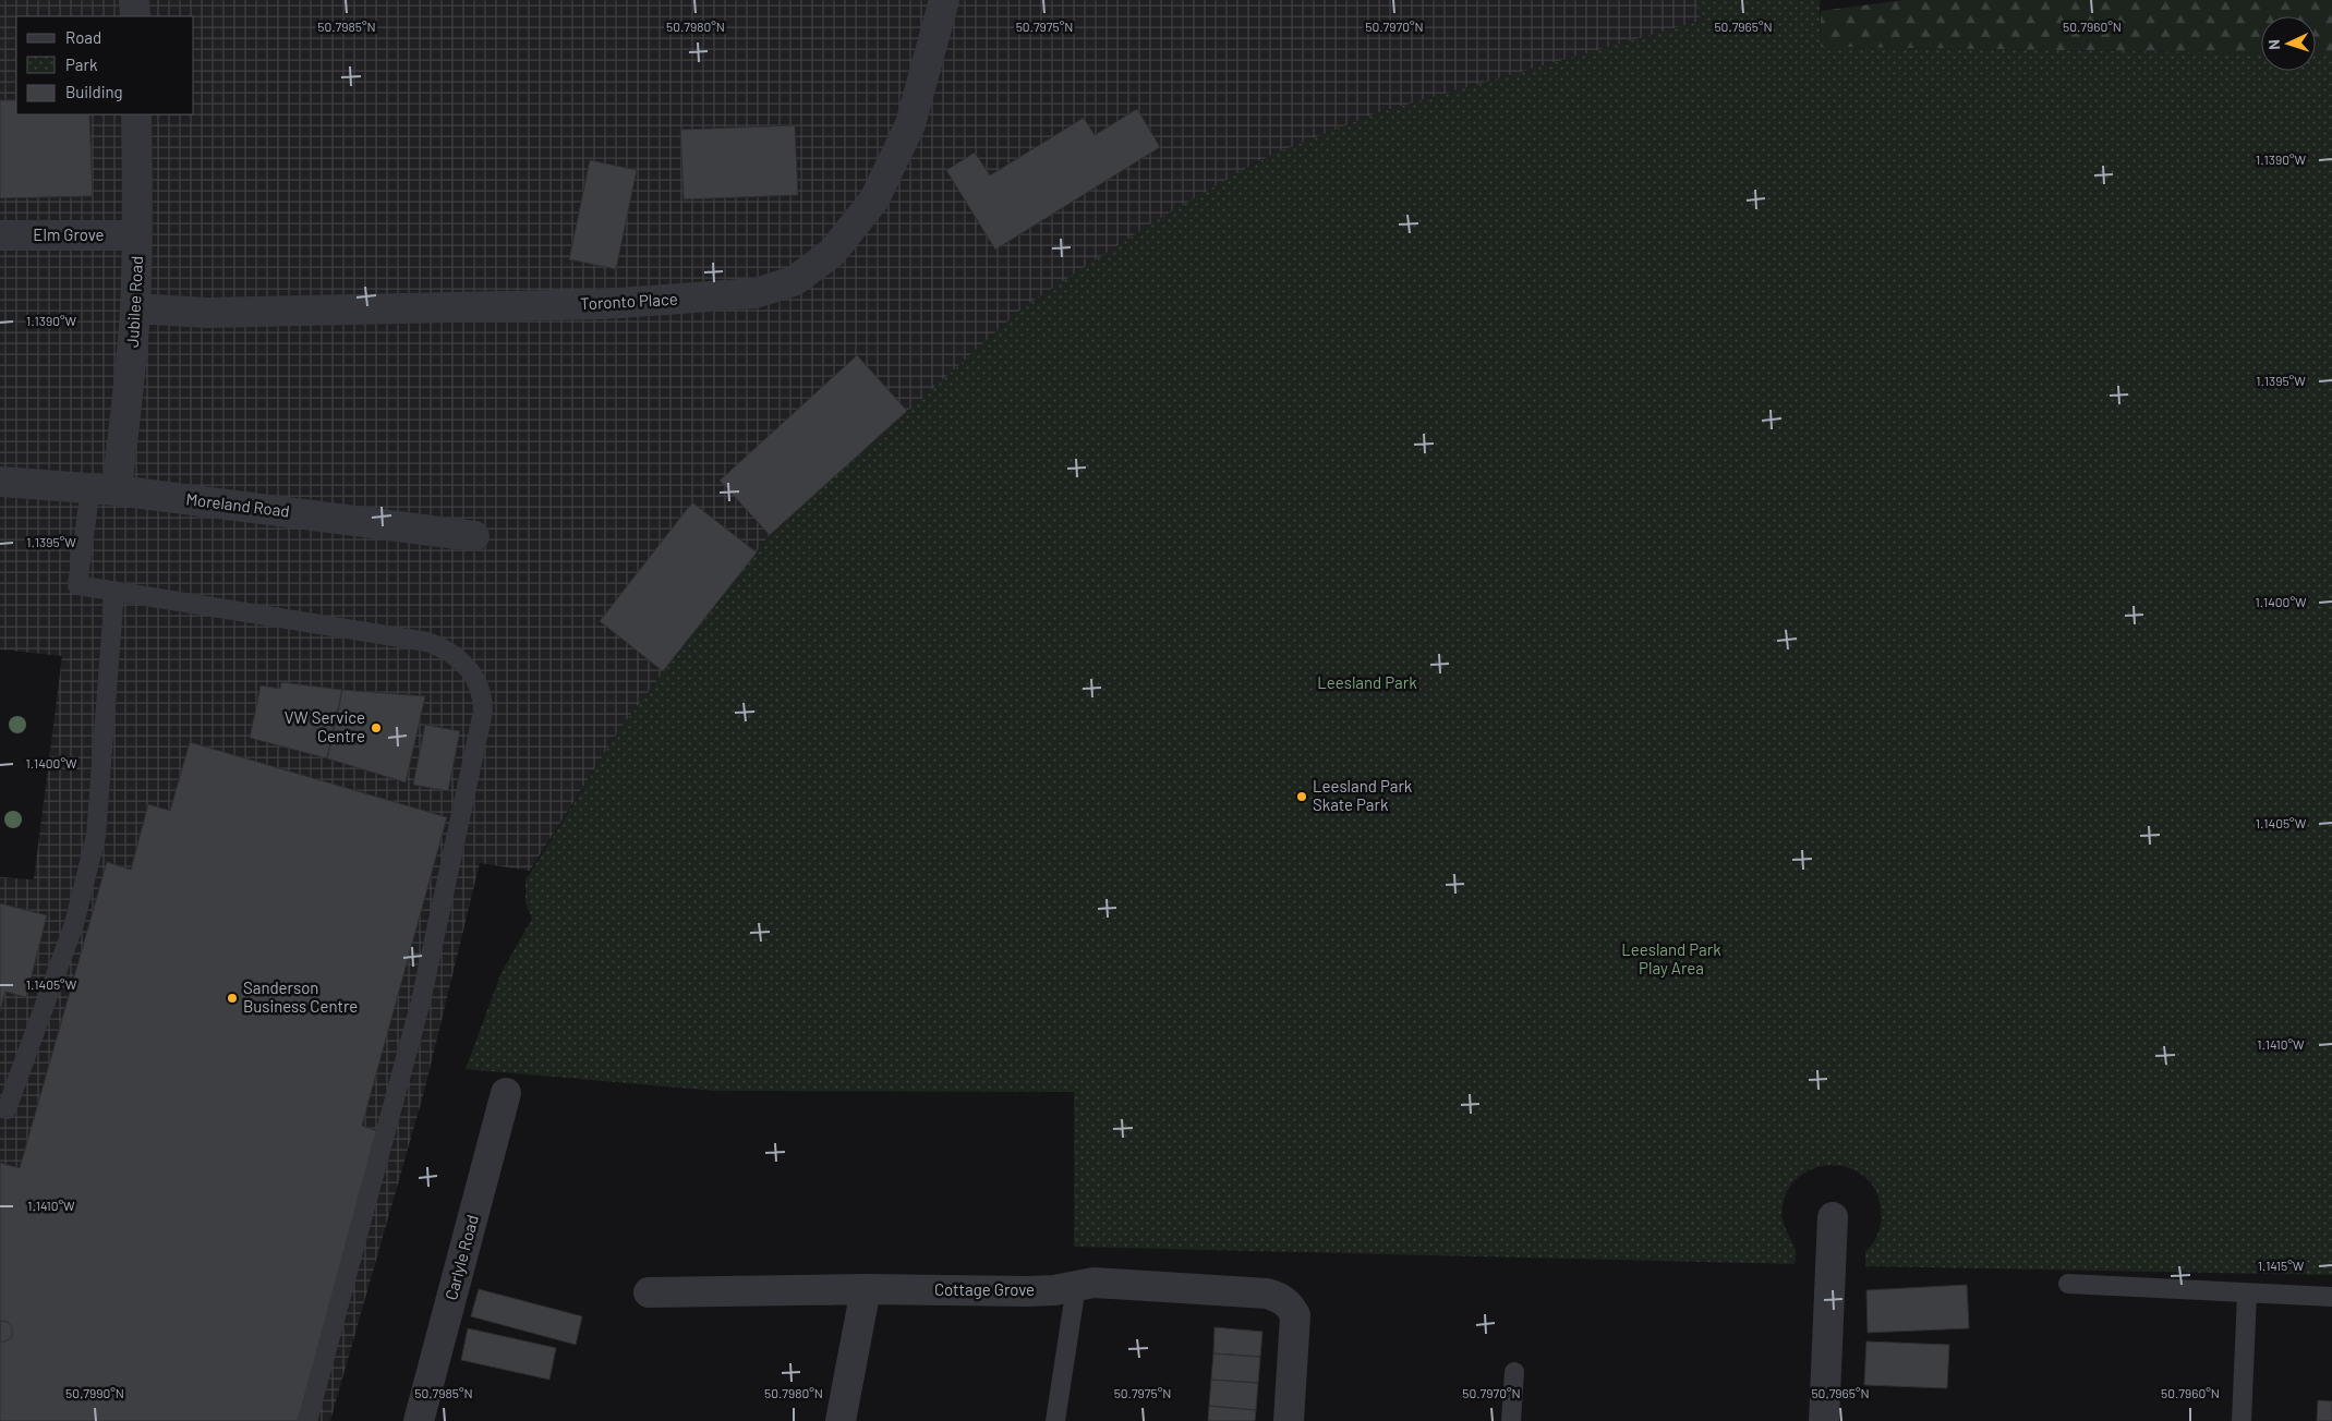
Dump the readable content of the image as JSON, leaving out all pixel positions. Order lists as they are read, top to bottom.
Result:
{
  "streets": {
    "street": [
      "Elm Grove",
      "Jubilee Road",
      "Toronto Place",
      "Moreland Road",
      "Carlyle Road",
      "Cottage Grove"
    ]
  },
  "crossings": [
    ["Elm Grove", "Jubilee Road"],
    ["Jubilee Road", "Toronto Place"],
    ["Jubilee Road", "Moreland Road"]
  ],
  "parks": ["Leesland Park", "Leesland Park Play Area"],
  "places": ["VW Service Centre", "Leesland Park Skate Park", "Sanderson Business Centre"],
  "legend": ["Road", "Park", "Building"],
  "north": "left",
  "coordinates": [
    "50.7985°N",
    "50.7980°N",
    "50.7975°N",
    "50.7970°N",
    "50.7965°N",
    "50.7960°N",
    "1.1390°W",
    "1.1395°W",
    "1.1400°W",
    "1.1405°W",
    "1.1410°W",
    "1.1415°W",
    "50.7990°N"
  ]
}
